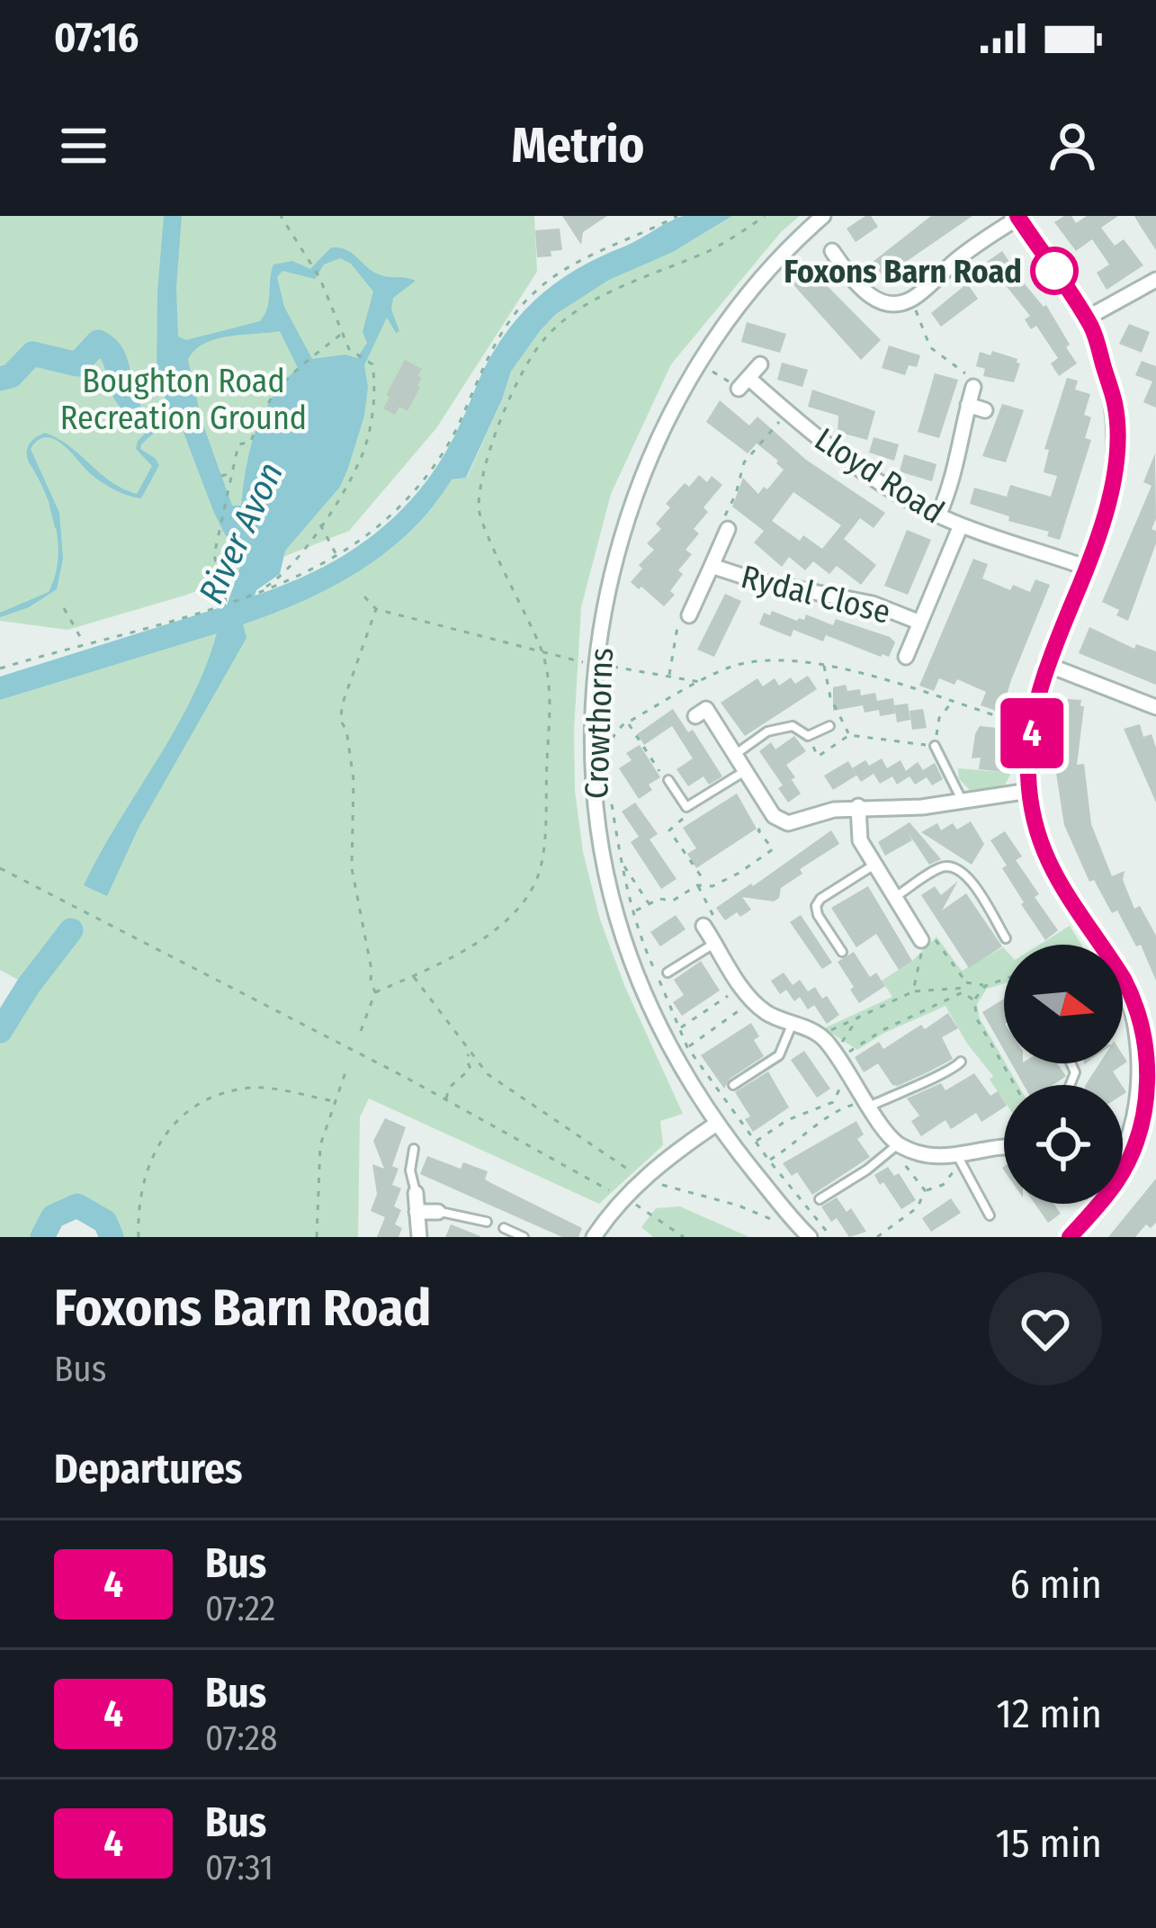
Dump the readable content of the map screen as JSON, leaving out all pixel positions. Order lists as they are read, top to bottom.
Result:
{
  "streets": {
    "street": ["Lloyd Road", "Rydal Close", "Crowthorns"]
  },
  "crossings": [
    ["Lloyd Road", "Rydal Close"]
  ],
  "water": ["River Avon"],
  "parks": ["Boughton Road Recreation Ground"],
  "places": ["Foxons Barn Road"],
  "lines": ["bus line 4"],
  "north": "right",
  "page": {
    "status": "07:16",
    "header": "Metrio",
    "on_map": "4",
    "heading": [
      ["Foxons Barn Road", "Bus"],
      "Departures"
    ],
    "list": [
      {
        "mark": "4",
        "name": "Bus",
        "note": "07:22",
        "value": "6 min"
      },
      {
        "mark": "4",
        "name": "Bus",
        "note": "07:28",
        "value": "12 min"
      },
      {
        "mark": "4",
        "name": "Bus",
        "note": "07:31",
        "value": "15 min"
      }
    ]
  }
}
